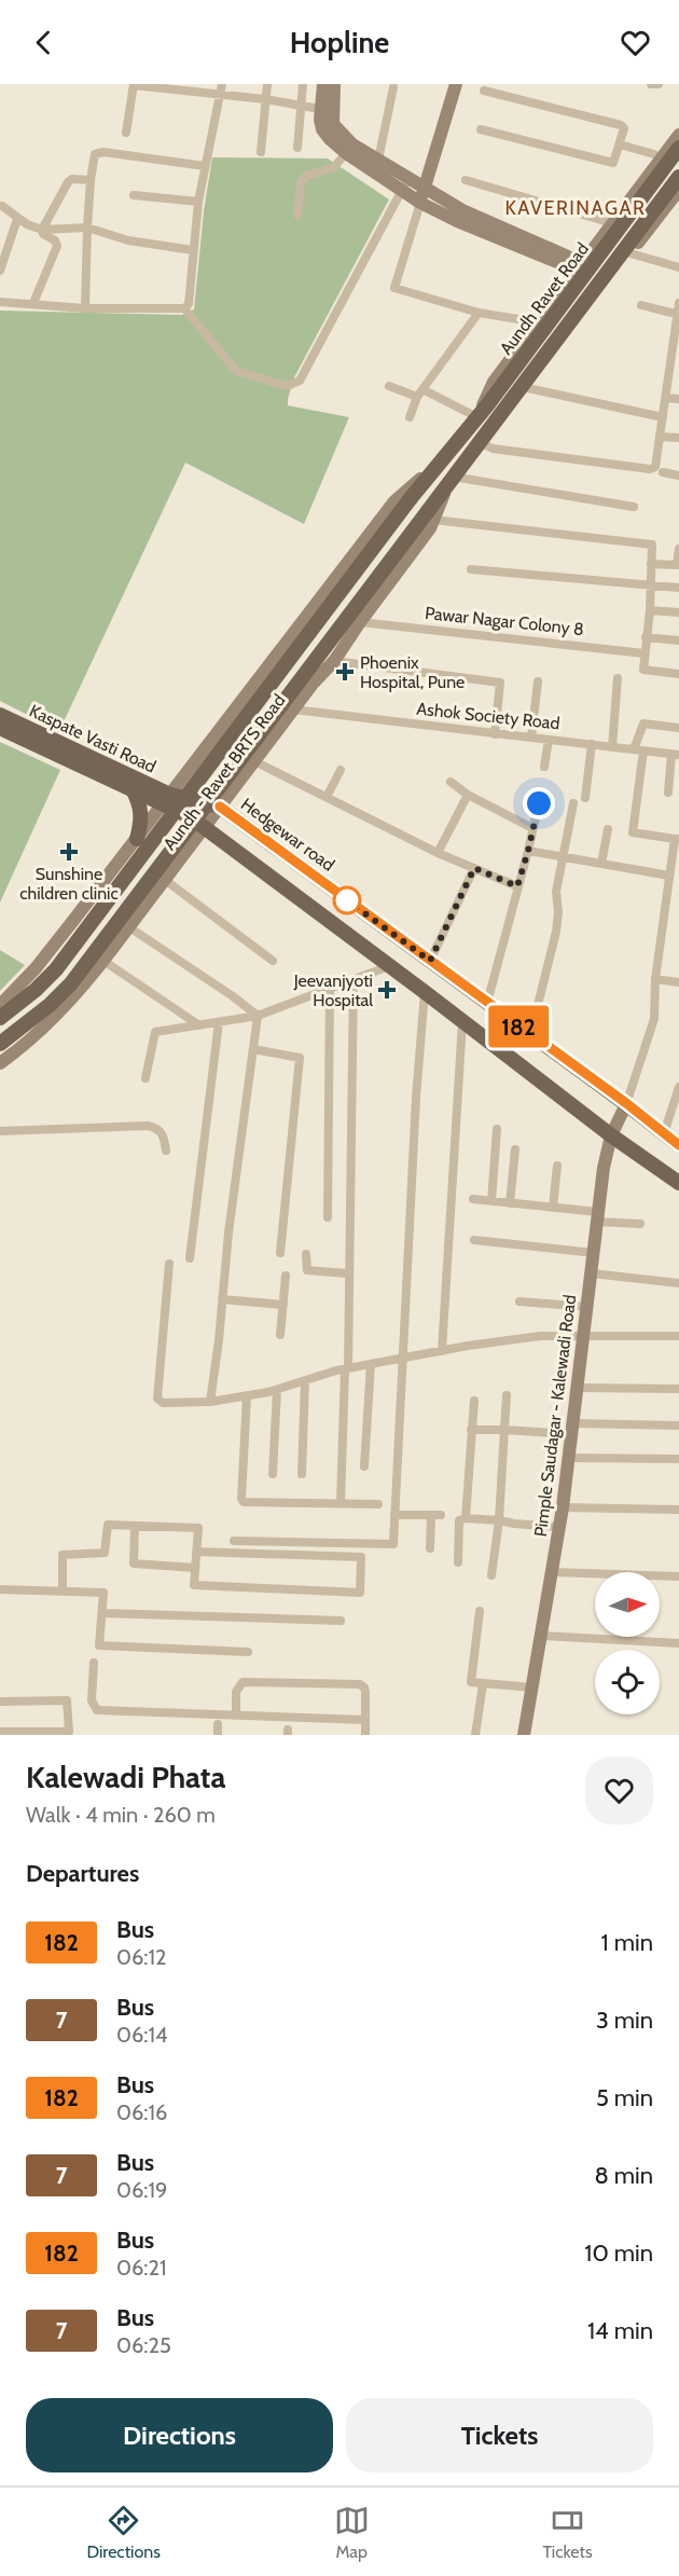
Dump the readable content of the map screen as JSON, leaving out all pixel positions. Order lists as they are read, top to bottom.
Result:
{
  "streets": {
    "main road": ["Aundh Ravet Road", "Kaspate Vasti Road", "Hedgewar road"],
    "street": [
      "Pawar Nagar Colony 8",
      "Ashok Society Road",
      "Aundh - Ravet BRTS Road",
      "Pimple Saudagar - Kalewadi Road"
    ]
  },
  "crossings": [
    ["Aundh Ravet Road", "Aundh - Ravet BRTS Road"],
    ["Pawar Nagar Colony 8", "Aundh - Ravet BRTS Road"],
    ["Ashok Society Road", "Aundh - Ravet BRTS Road"],
    ["Kaspate Vasti Road", "Aundh - Ravet BRTS Road"],
    ["Aundh - Ravet BRTS Road", "Hedgewar road"],
    ["Hedgewar road", "Pimple Saudagar - Kalewadi Road"]
  ],
  "districts": ["KAVERINAGAR"],
  "places": {
    "health": ["Phoenix Hospital, Pune", "Sunshine children clinic", "Jeevanjyoti Hospital"]
  },
  "lines": ["bus line 182"],
  "north": "right",
  "page": {
    "header": "Hopline",
    "on_map": "182",
    "heading": [
      ["Kalewadi Phata", "Walk · 4 min · 260 m"],
      "Departures"
    ],
    "list": [
      {
        "mark": "182",
        "name": "Bus",
        "note": "06:12",
        "value": "1 min"
      },
      {
        "mark": "7",
        "name": "Bus",
        "note": "06:14",
        "value": "3 min"
      },
      {
        "mark": "182",
        "name": "Bus",
        "note": "06:16",
        "value": "5 min"
      },
      {
        "mark": "7",
        "name": "Bus",
        "note": "06:19",
        "value": "8 min"
      },
      {
        "mark": "182",
        "name": "Bus",
        "note": "06:21",
        "value": "10 min"
      },
      {
        "mark": "7",
        "name": "Bus",
        "note": "06:25",
        "value": "14 min"
      }
    ],
    "buttons": ["Directions", "Tickets"],
    "tabs": ["Directions", "Map", "Tickets"]
  }
}
